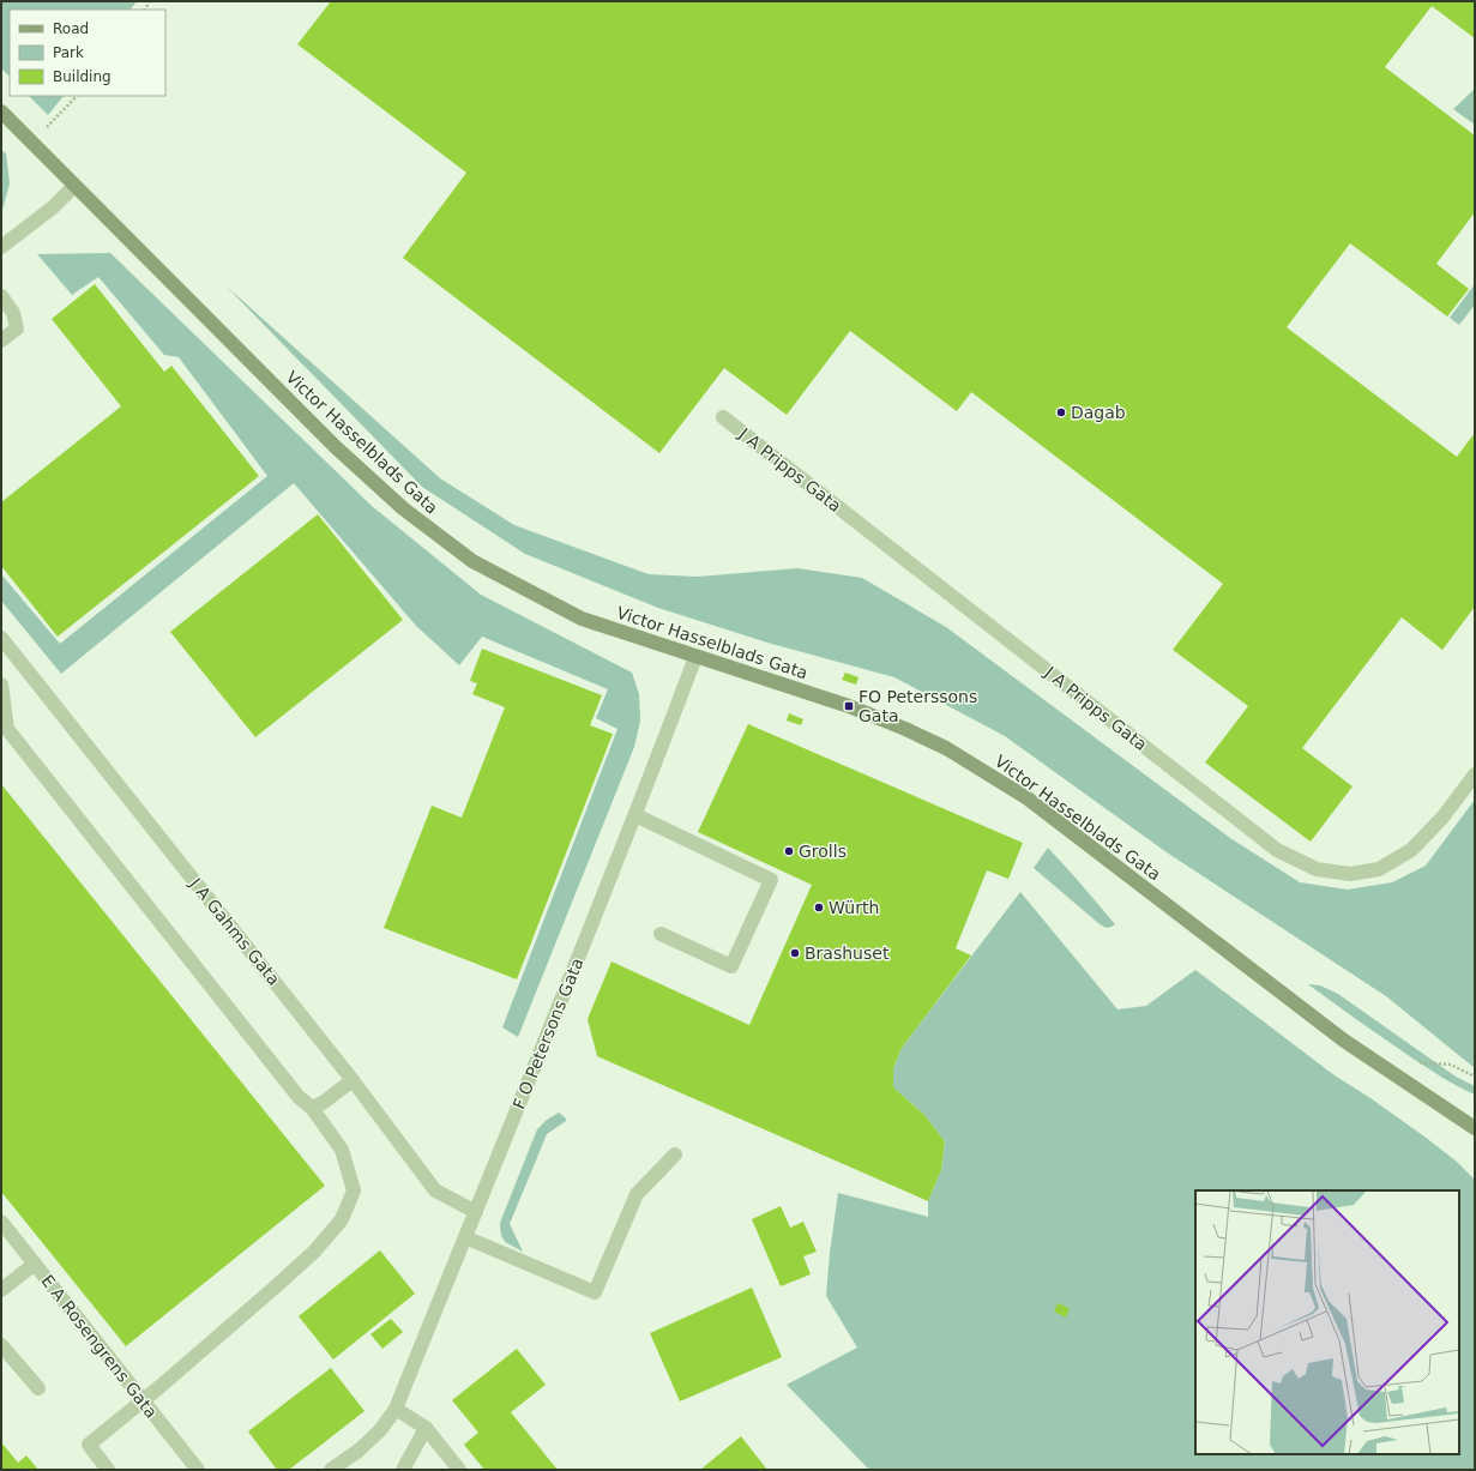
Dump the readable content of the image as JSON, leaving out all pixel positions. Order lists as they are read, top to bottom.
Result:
{
  "streets": {
    "street": [
      "Victor Hasselblads Gata",
      "J A Pripps Gata",
      "J A Gahms Gata",
      "F O Petersons Gata",
      "E A Rosengrens Gata"
    ]
  },
  "crossings": [
    ["Victor Hasselblads Gata", "F O Petersons Gata"],
    ["J A Gahms Gata", "F O Petersons Gata"]
  ],
  "places": {
    "other": [
      "Dagab",
      "Grolls",
      "Würth",
      "Brashuset"
    ],
    "transit": ["FO Peterssons Gata"]
  },
  "legend": ["Road", "Park", "Building"]
}
